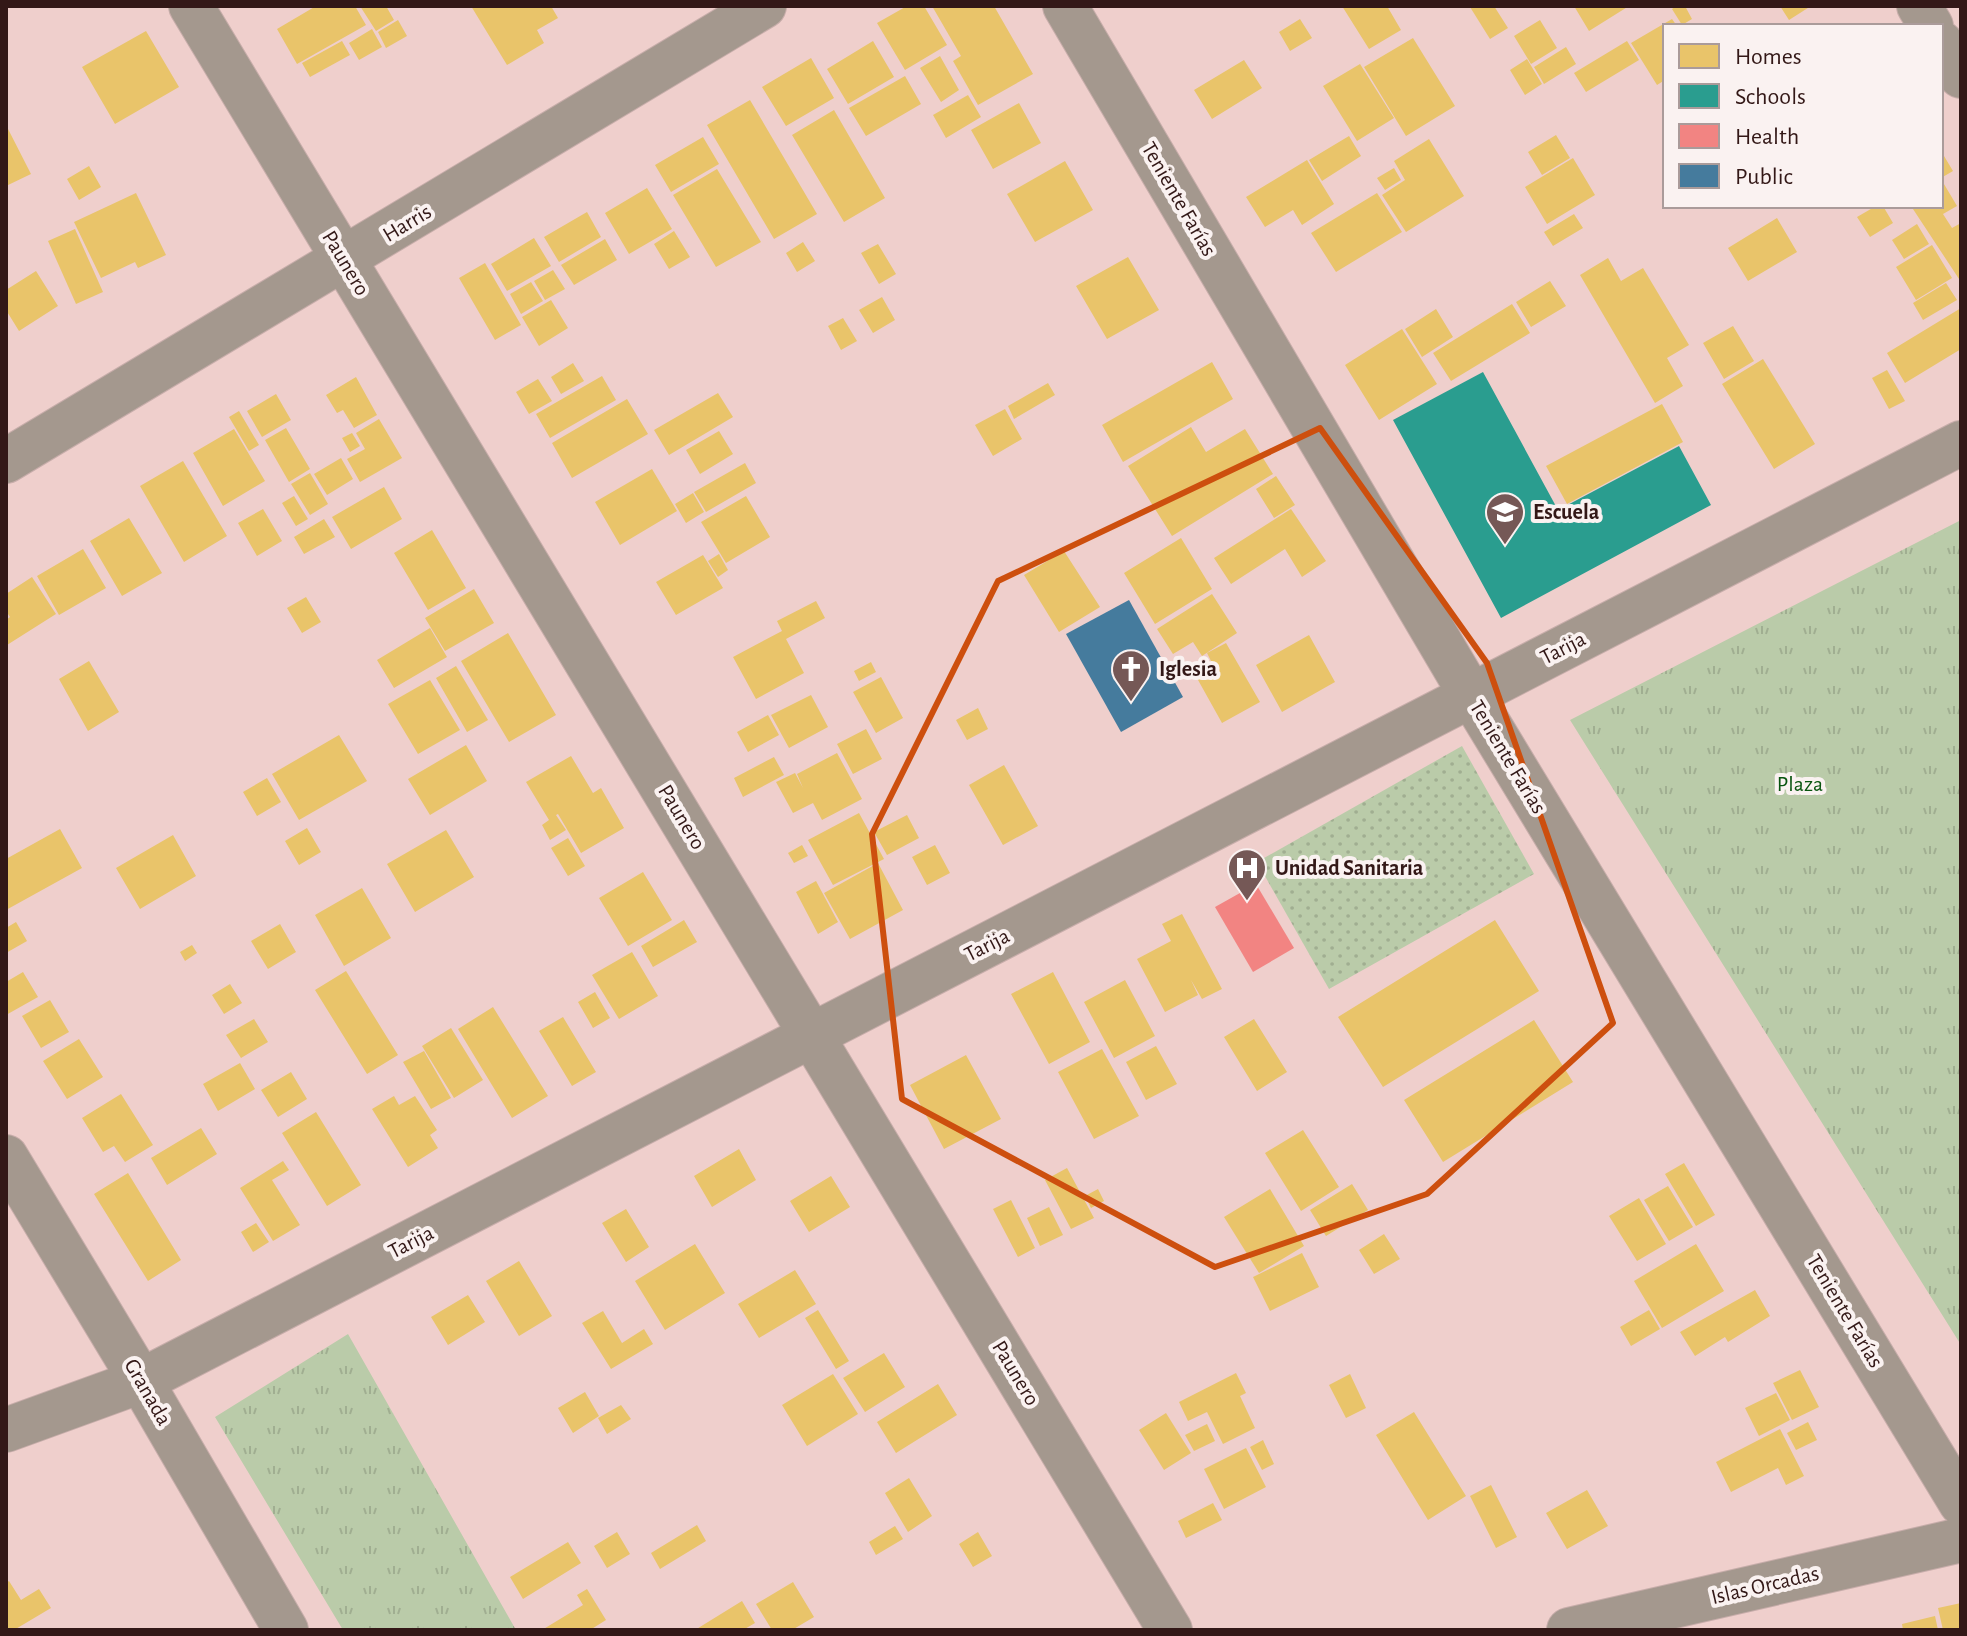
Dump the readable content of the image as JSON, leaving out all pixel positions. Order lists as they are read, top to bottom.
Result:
{
  "streets": {
    "street": [
      "Teniente Farías",
      "Harris",
      "Paunero",
      "Tarija",
      "Granada",
      "Islas Orcadas"
    ]
  },
  "crossings": [
    ["Teniente Farías", "Tarija"],
    ["Harris", "Paunero"],
    ["Paunero", "Tarija"],
    ["Tarija", "Granada"]
  ],
  "parks": ["Plaza"],
  "places": {
    "school or university": ["Escuela"],
    "church": ["Iglesia"],
    "hospital": ["Unidad Sanitaria"]
  },
  "legend": [
    "Homes",
    "Schools",
    "Health",
    "Public"
  ]
}
